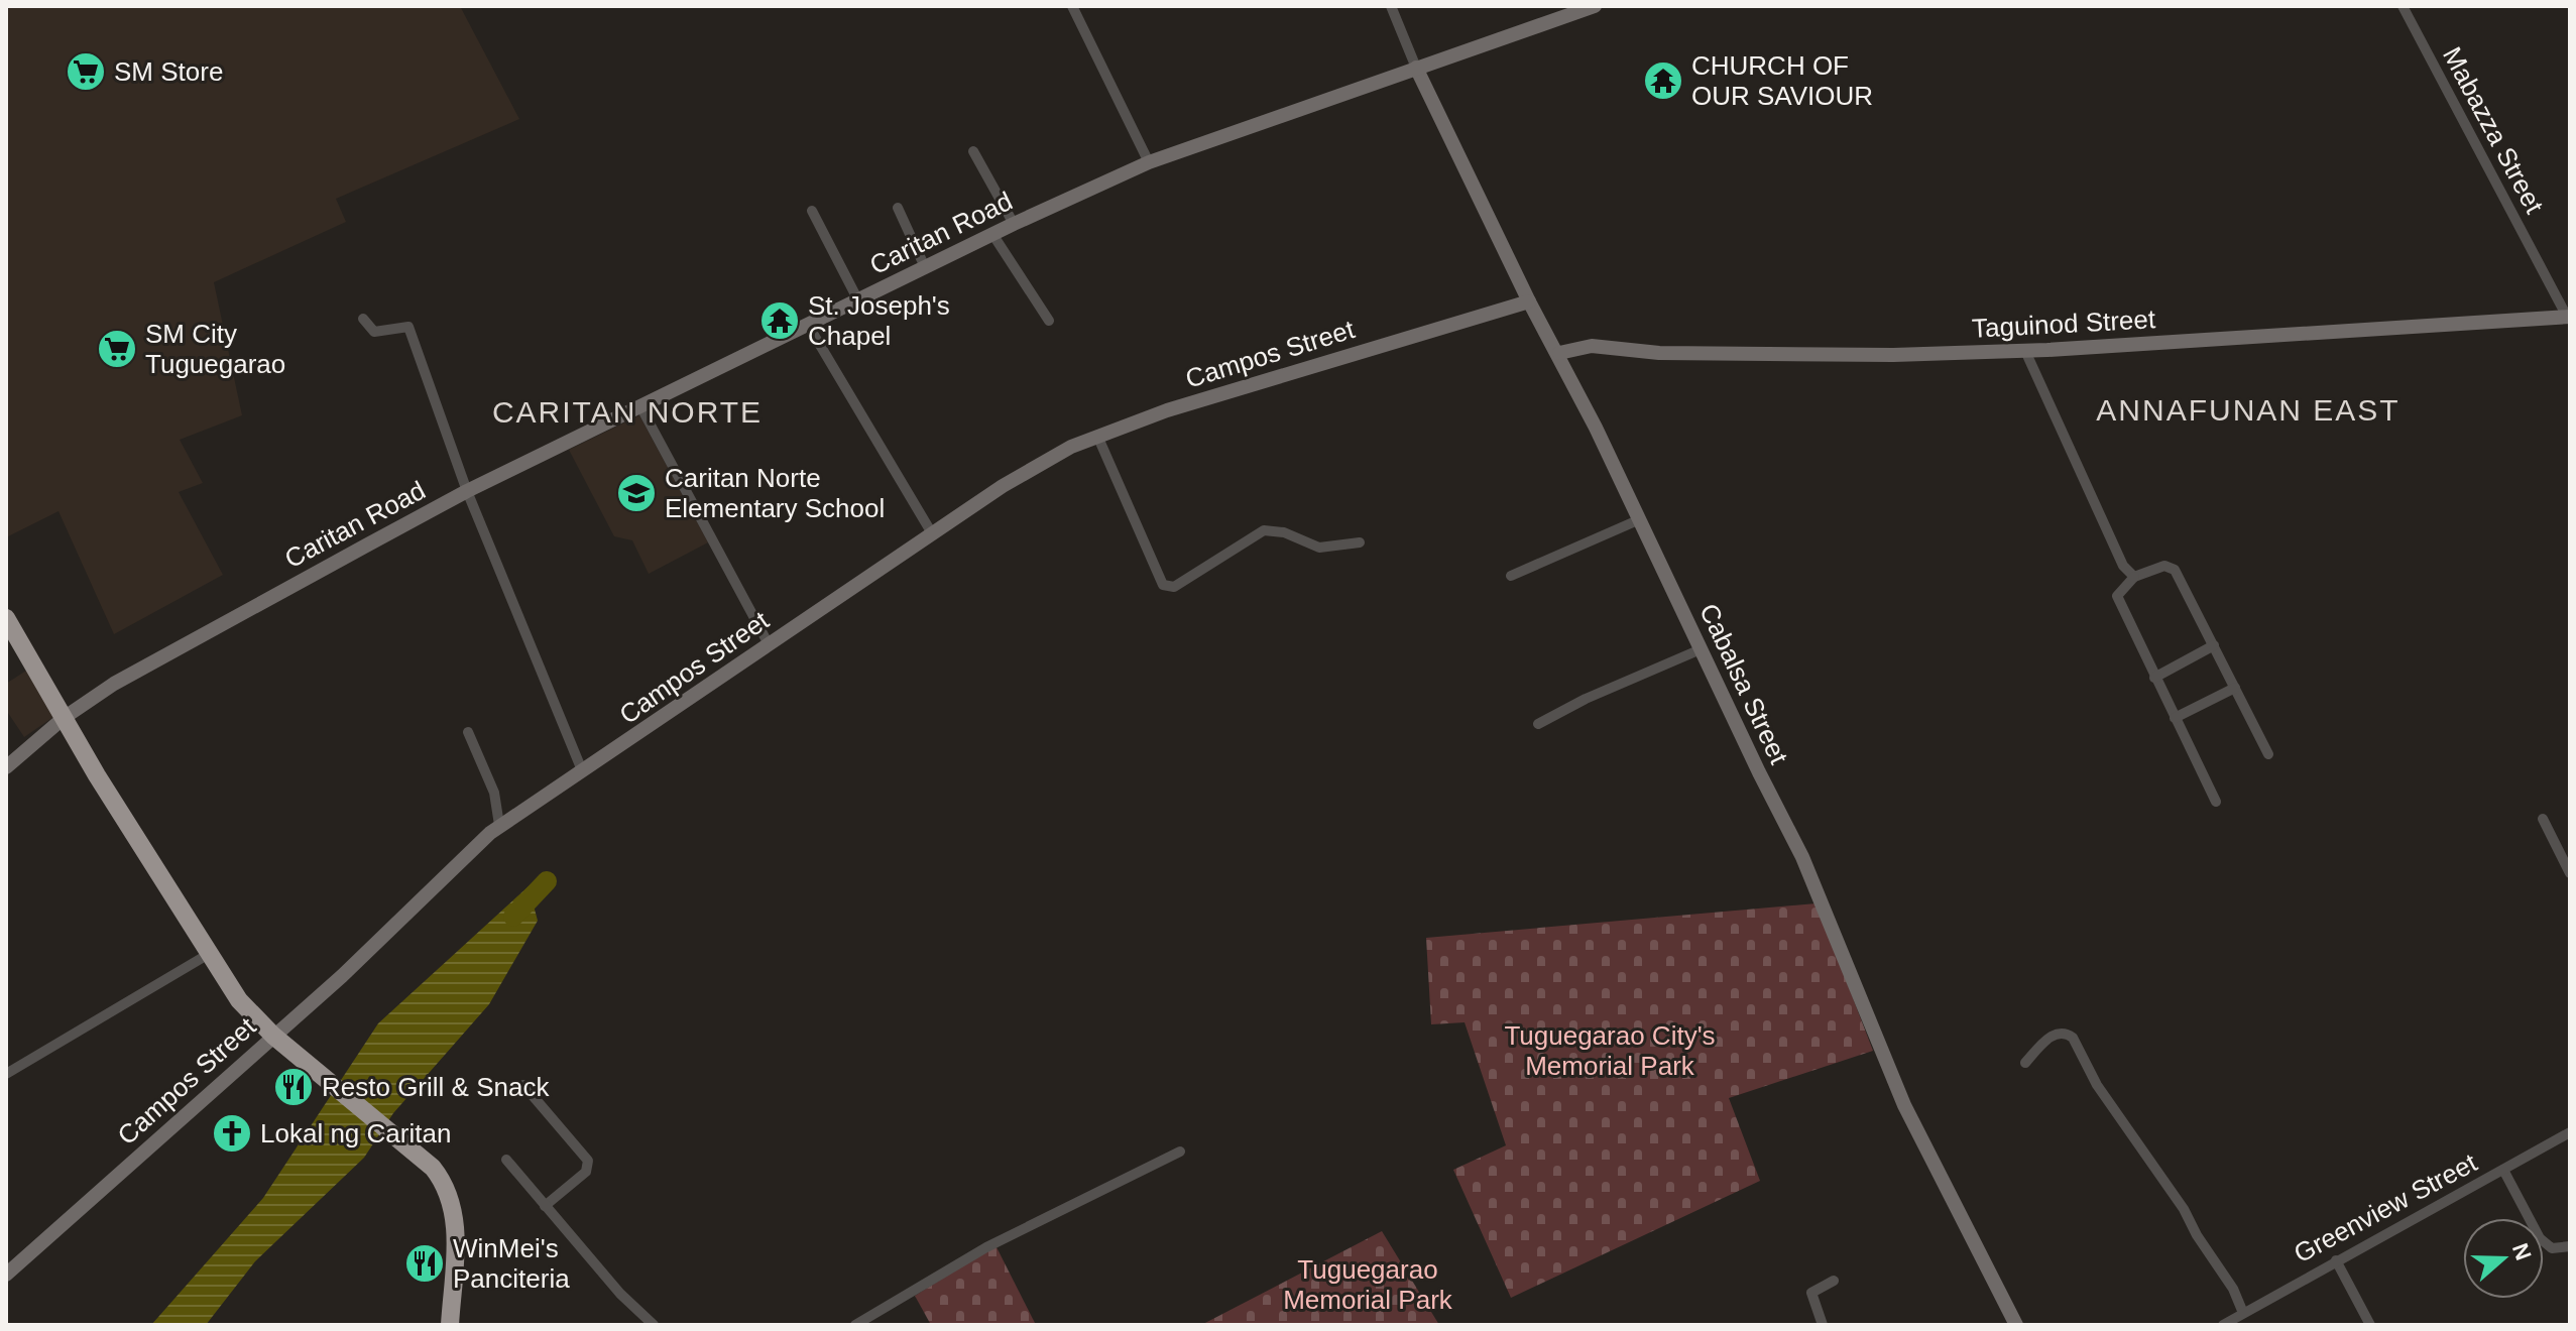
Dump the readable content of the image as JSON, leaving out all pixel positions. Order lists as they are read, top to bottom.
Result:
{
  "streets": {
    "street": [
      "Mabazza Street",
      "Caritan Road",
      "Taguinod Street",
      "Campos Street",
      "Cabalsa Street",
      "Greenview Street"
    ]
  },
  "crossings": [
    ["Mabazza Street", "Taguinod Street"],
    ["Caritan Road", "Cabalsa Street"],
    ["Taguinod Street", "Cabalsa Street"],
    ["Campos Street", "Cabalsa Street"]
  ],
  "districts": ["ANNAFUNAN EAST", "CARITAN NORTE"],
  "parks": ["Tuguegarao City's Memorial Park", "Tuguegarao Memorial Park"],
  "places": {
    "supermarket": ["SM Store", "SM City Tuguegarao"],
    "temple": ["CHURCH OF OUR SAVIOUR", "St. Joseph's Chapel"],
    "school or university": ["Caritan Norte Elementary School"],
    "restaurant": ["Resto Grill & Snack", "WinMei's Panciteria"],
    "church": ["Lokal ng Caritan"]
  },
  "north": "right"
}
